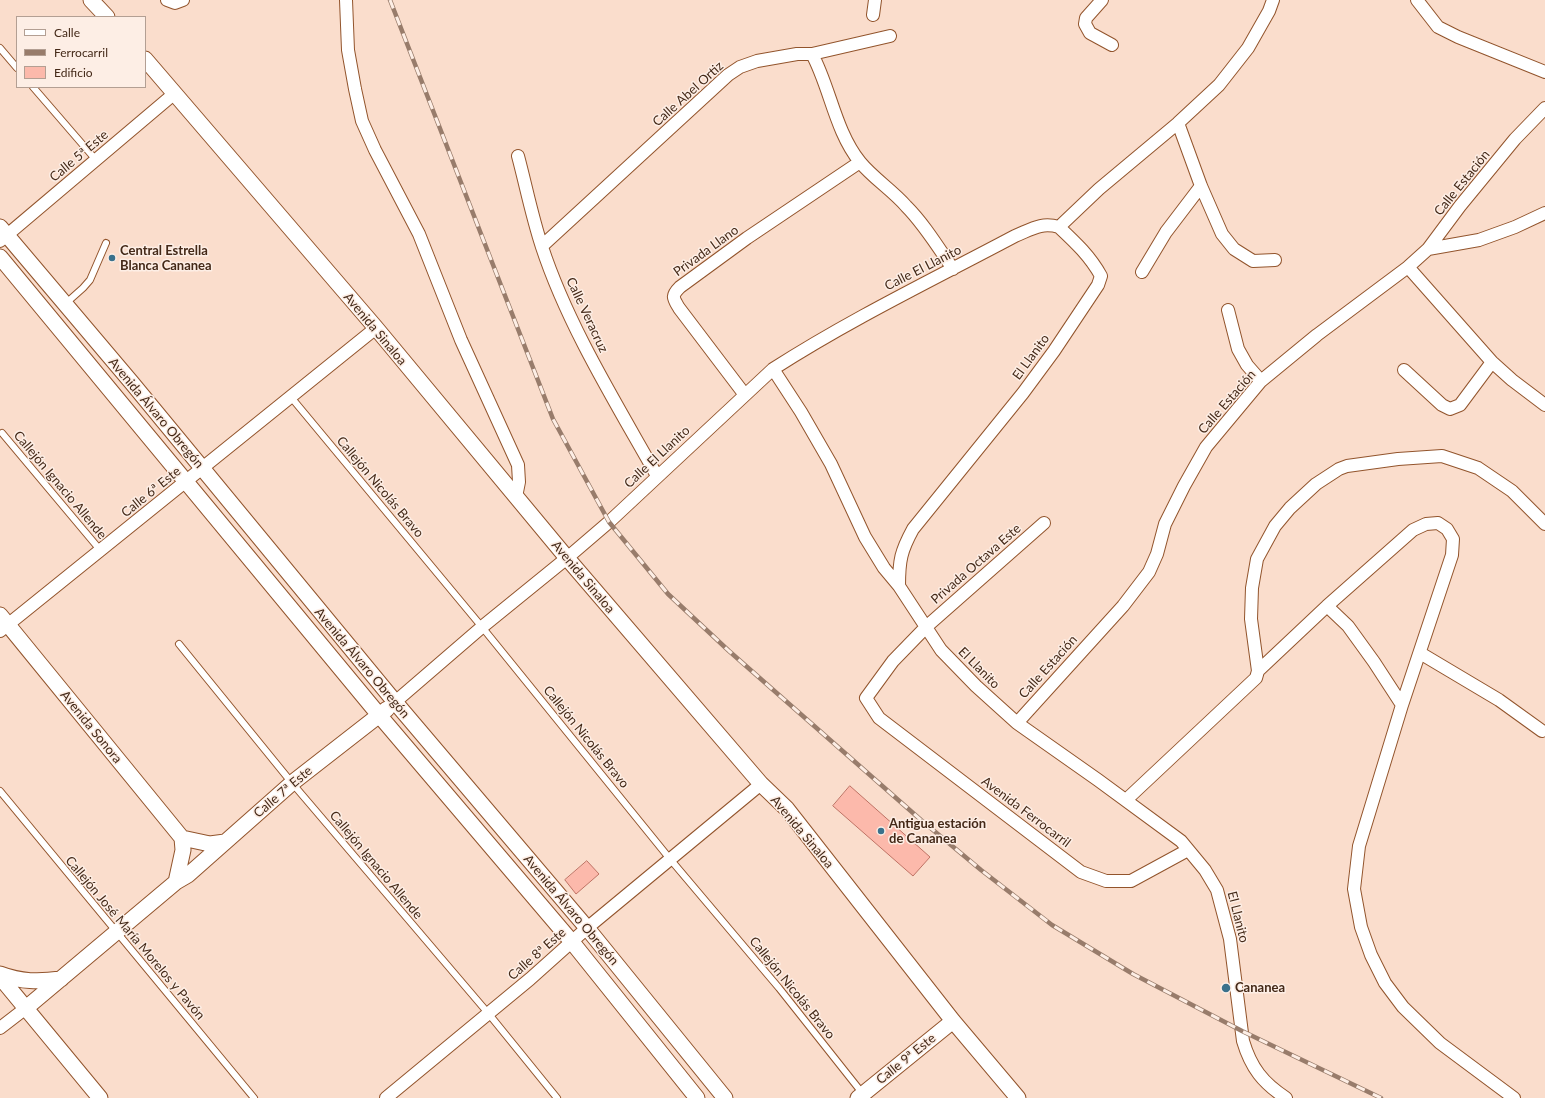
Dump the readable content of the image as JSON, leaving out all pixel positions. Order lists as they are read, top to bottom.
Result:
{
  "streets": {
    "street": [
      "Calle Abel Ortiz",
      "Calle 5ª Este",
      "Calle Estación",
      "Privada Llano",
      "Calle El Llanito",
      "Calle Veracruz",
      "Avenida Sinaloa",
      "El Llanito",
      "Avenida Álvaro Obregón",
      "Calle 6ª Este",
      "Privada Octava Este",
      "Avenida Sonora",
      "Calle 7ª Este",
      "Avenida Ferrocarril",
      "Calle 8ª Este",
      "Calle 9ª Este"
    ],
    "lane": ["Callejón Ignacio Allende", "Callejón Nicolás Bravo", "Callejón José María Morelos y Pavón"]
  },
  "crossings": [
    ["Calle Abel Ortiz", "Calle Veracruz"],
    ["Calle 5ª Este", "Avenida Sinaloa"],
    ["Calle 5ª Este", "Avenida Álvaro Obregón"],
    ["Calle Estación", "El Llanito"],
    ["Privada Llano", "Calle El Llanito"],
    ["Calle El Llanito", "Calle Veracruz"],
    ["Calle El Llanito", "Avenida Sinaloa"],
    ["Calle El Llanito", "El Llanito"],
    ["Calle El Llanito", "Calle 7ª Este"],
    ["Avenida Sinaloa", "Calle 6ª Este"],
    ["Avenida Sinaloa", "Calle 7ª Este"],
    ["Avenida Sinaloa", "Calle 8ª Este"],
    ["Avenida Sinaloa", "Calle 9ª Este"],
    ["El Llanito", "Privada Octava Este"],
    ["El Llanito", "Avenida Ferrocarril"],
    ["Avenida Álvaro Obregón", "Calle 6ª Este"],
    ["Avenida Álvaro Obregón", "Calle 7ª Este"],
    ["Avenida Álvaro Obregón", "Calle 8ª Este"],
    ["Callejón Ignacio Allende", "Calle 6ª Este"],
    ["Callejón Ignacio Allende", "Calle 7ª Este"],
    ["Callejón Ignacio Allende", "Calle 8ª Este"],
    ["Callejón Nicolás Bravo", "Calle 6ª Este"],
    ["Callejón Nicolás Bravo", "Calle 7ª Este"],
    ["Callejón Nicolás Bravo", "Calle 8ª Este"],
    ["Callejón Nicolás Bravo", "Calle 9ª Este"],
    ["Calle 6ª Este", "Avenida Sonora"],
    ["Privada Octava Este", "Avenida Ferrocarril"],
    ["Calle 7ª Este", "Callejón José María Morelos y Pavón"]
  ],
  "places": ["Central Estrella Blanca Cananea", "Antigua estación de Cananea", "Cananea"],
  "legend": ["Calle", "Ferrocarril", "Edificio"]
}
